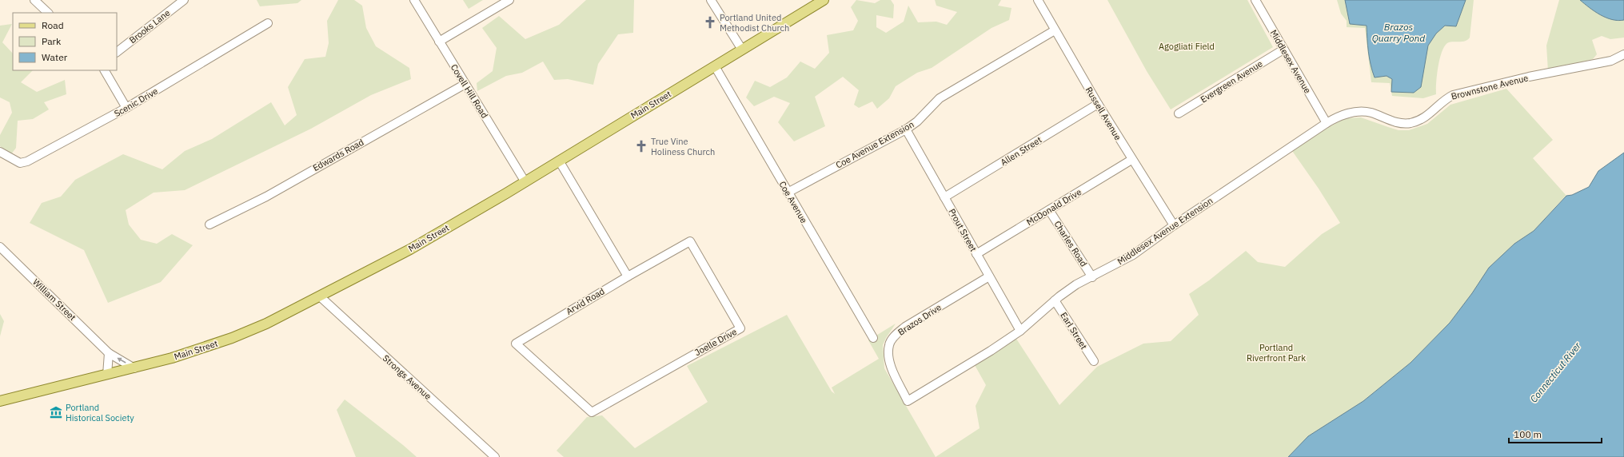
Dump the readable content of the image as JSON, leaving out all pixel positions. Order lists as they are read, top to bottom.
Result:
{
  "streets": {
    "main road": ["Main Street"],
    "street": [
      "Brooks Lane",
      "Middlesex Avenue",
      "Evergreen Avenue",
      "Brownstone Avenue",
      "Covell Hill Road",
      "Scenic Drive",
      "Russell Avenue",
      "Coe Avenue Extension",
      "Allen Street",
      "Edwards Road",
      "Coe Avenue",
      "McDonald Drive",
      "Prout Street",
      "Middlesex Avenue Extension",
      "Charles Road",
      "William Street",
      "Arvid Road",
      "Brazos Drive",
      "Earl Street",
      "Joelle Drive",
      "Strongs Avenue"
    ]
  },
  "crossings": [
    ["Middlesex Avenue", "Evergreen Avenue"],
    ["Middlesex Avenue", "Brownstone Avenue"],
    ["Middlesex Avenue", "Middlesex Avenue Extension"],
    ["Brownstone Avenue", "Middlesex Avenue Extension"],
    ["Covell Hill Road", "Main Street"],
    ["Covell Hill Road", "Edwards Road"],
    ["Main Street", "Coe Avenue"],
    ["Main Street", "William Street"],
    ["Main Street", "Strongs Avenue"],
    ["Russell Avenue", "Coe Avenue Extension"],
    ["Russell Avenue", "Allen Street"],
    ["Russell Avenue", "McDonald Drive"],
    ["Russell Avenue", "Middlesex Avenue Extension"],
    ["Coe Avenue Extension", "Coe Avenue"],
    ["Coe Avenue Extension", "Prout Street"],
    ["Allen Street", "Prout Street"],
    ["McDonald Drive", "Prout Street"],
    ["McDonald Drive", "Charles Road"],
    ["Prout Street", "Middlesex Avenue Extension"],
    ["Prout Street", "Brazos Drive"],
    ["Middlesex Avenue Extension", "Charles Road"],
    ["Middlesex Avenue Extension", "Brazos Drive"],
    ["Middlesex Avenue Extension", "Earl Street"],
    ["Arvid Road", "Joelle Drive"]
  ],
  "water": ["Brazos Quarry Pond", "Connecticut River"],
  "parks": ["Agogliati Field", "Portland Riverfront Park"],
  "places": {
    "church": ["Portland United Methodist Church", "True Vine Holiness Church"],
    "museum": ["Portland Historical Society"]
  },
  "legend": ["Road", "Park", "Water"],
  "scale_bar": "100 m"
}
